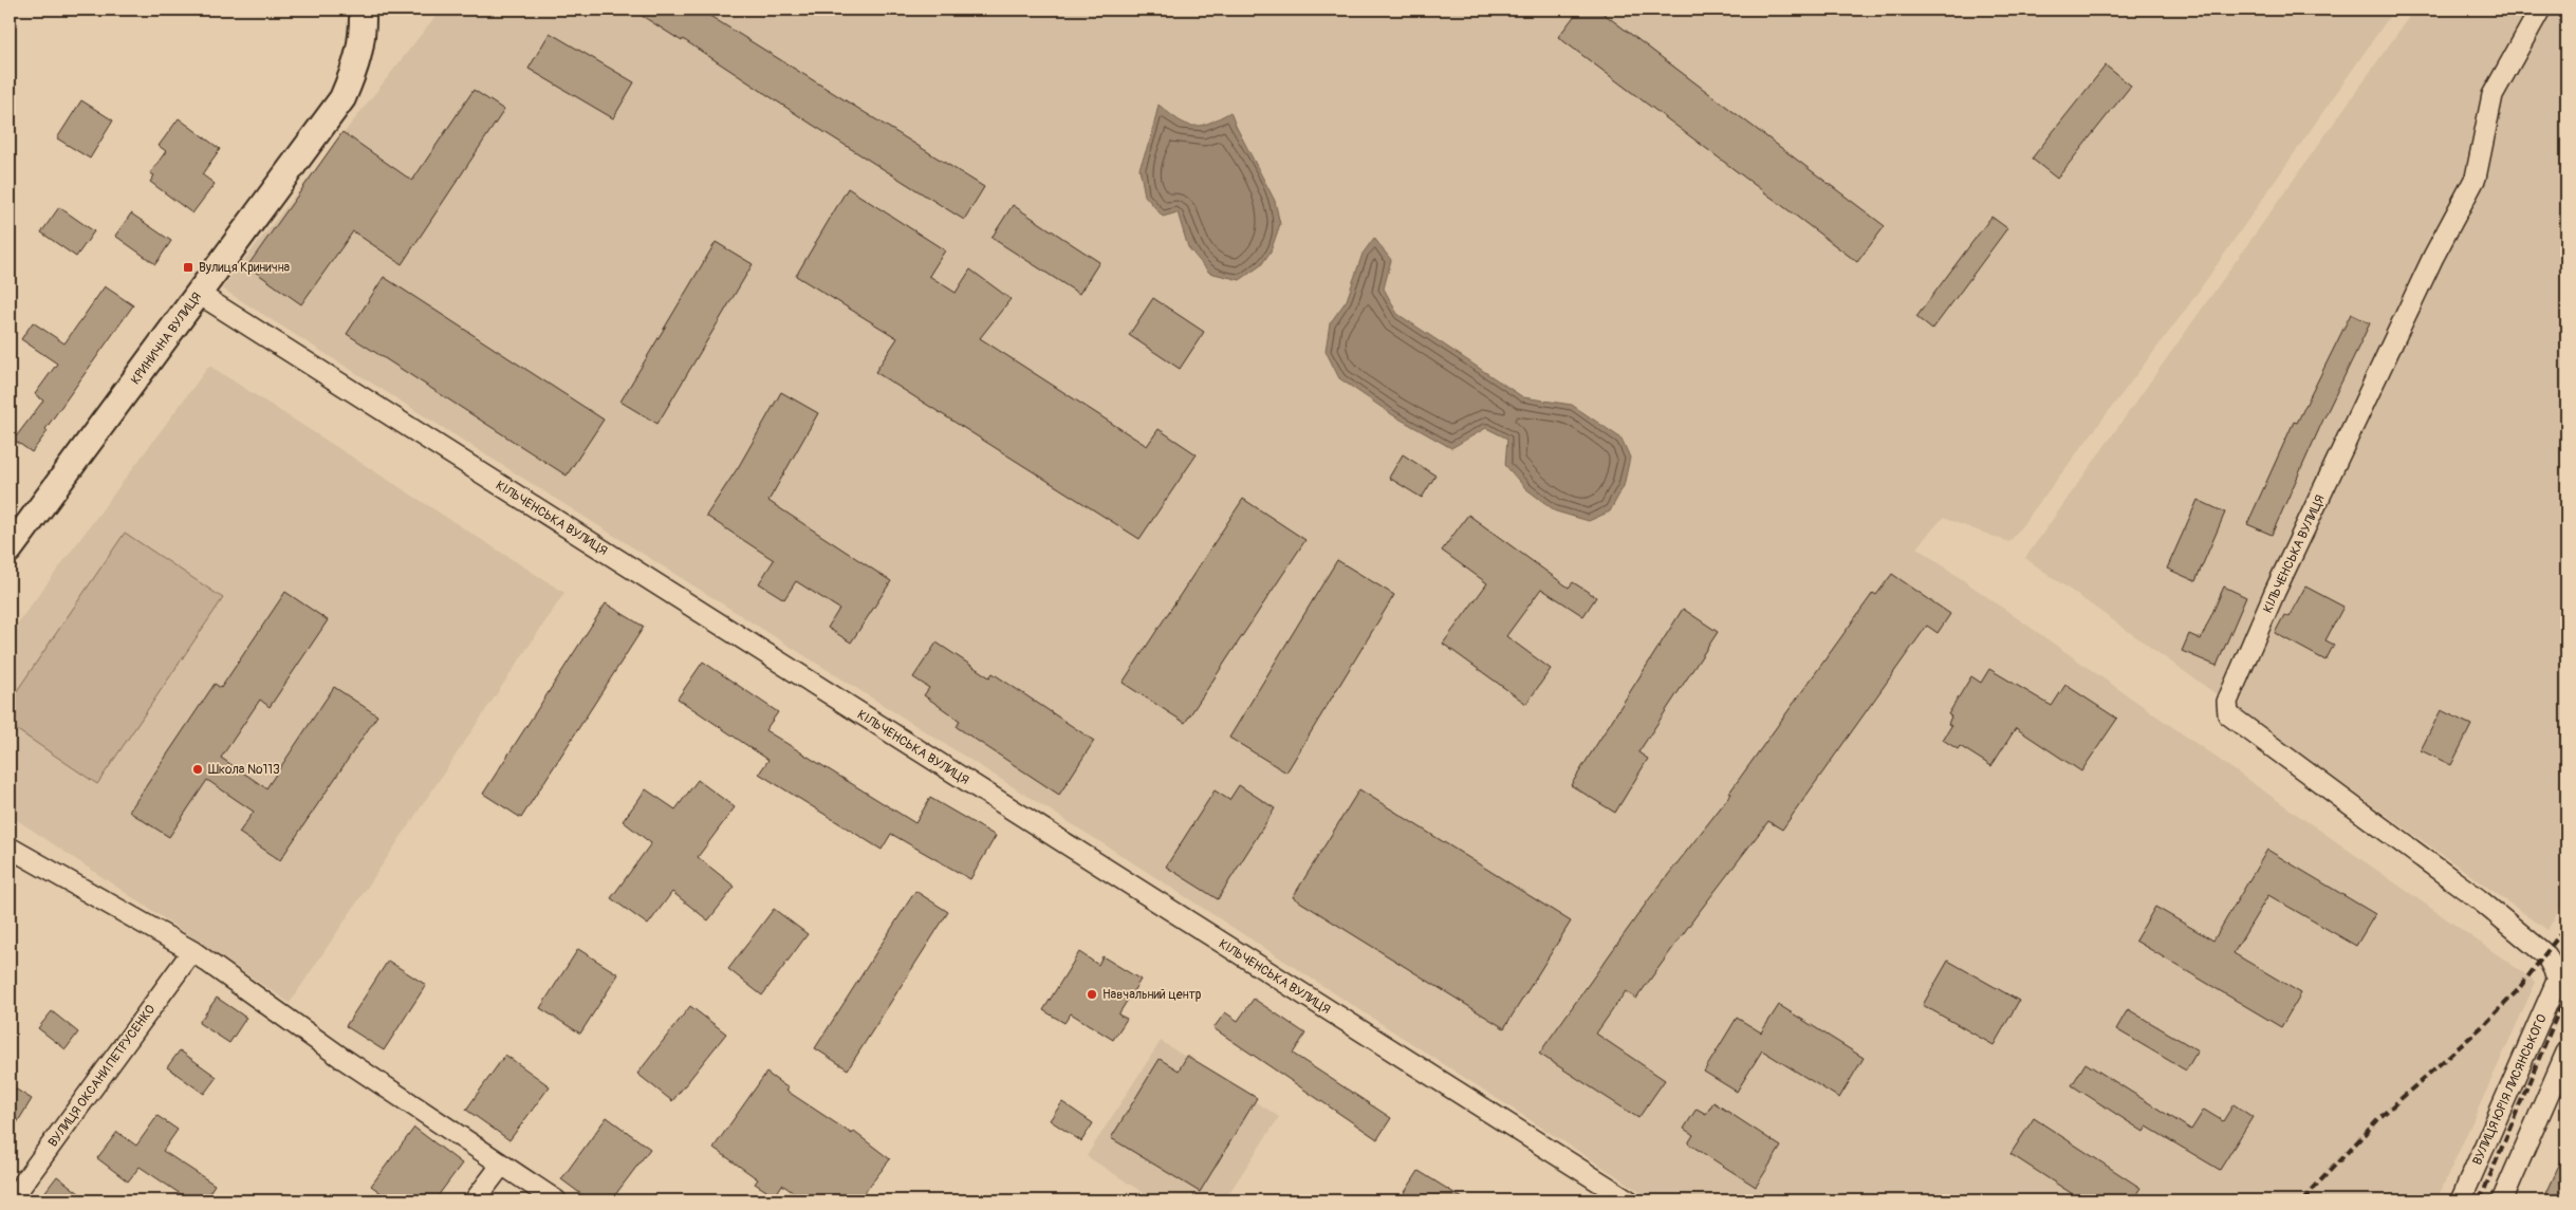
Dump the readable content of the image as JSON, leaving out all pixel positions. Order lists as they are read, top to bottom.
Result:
{
  "streets": {
    "street": [
      "КРИНИЧНА ВУЛИЦЯ",
      "КІЛЬЧЕНСЬКА ВУЛИЦЯ",
      "ВУЛИЦЯ ОКСАНИ ПЕТРУСЕНКО",
      "ВУЛИЦЯ ЮРІЯ ЛИСЯНСЬКОГО"
    ]
  },
  "crossings": [
    ["КРИНИЧНА ВУЛИЦЯ", "КІЛЬЧЕНСЬКА ВУЛИЦЯ"],
    ["КІЛЬЧЕНСЬКА ВУЛИЦЯ", "ВУЛИЦЯ ЮРІЯ ЛИСЯНСЬКОГО"]
  ],
  "places": {
    "transit": ["Вулиця Кринична"],
    "other": ["Школа №113", "Навчальний центр"]
  }
}
